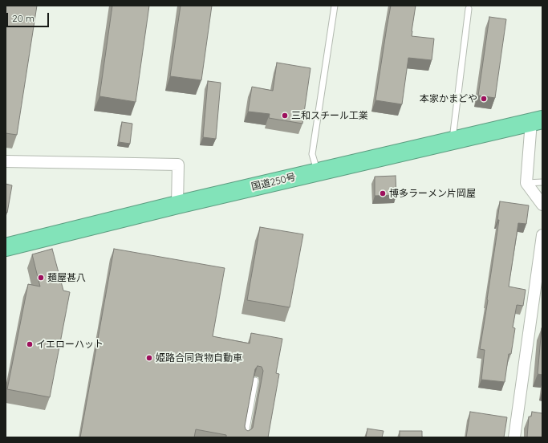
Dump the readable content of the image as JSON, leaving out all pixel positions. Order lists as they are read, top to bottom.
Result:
{
  "streets": {
    "highway": ["国道250号"]
  },
  "places": [
    "本家かまどや",
    "三和スチール工業",
    "博多ラーメン片岡屋",
    "麺屋甚八",
    "イエローハット",
    "姫路合同貨物自動車"
  ],
  "scale_bar": "20 m"
}
